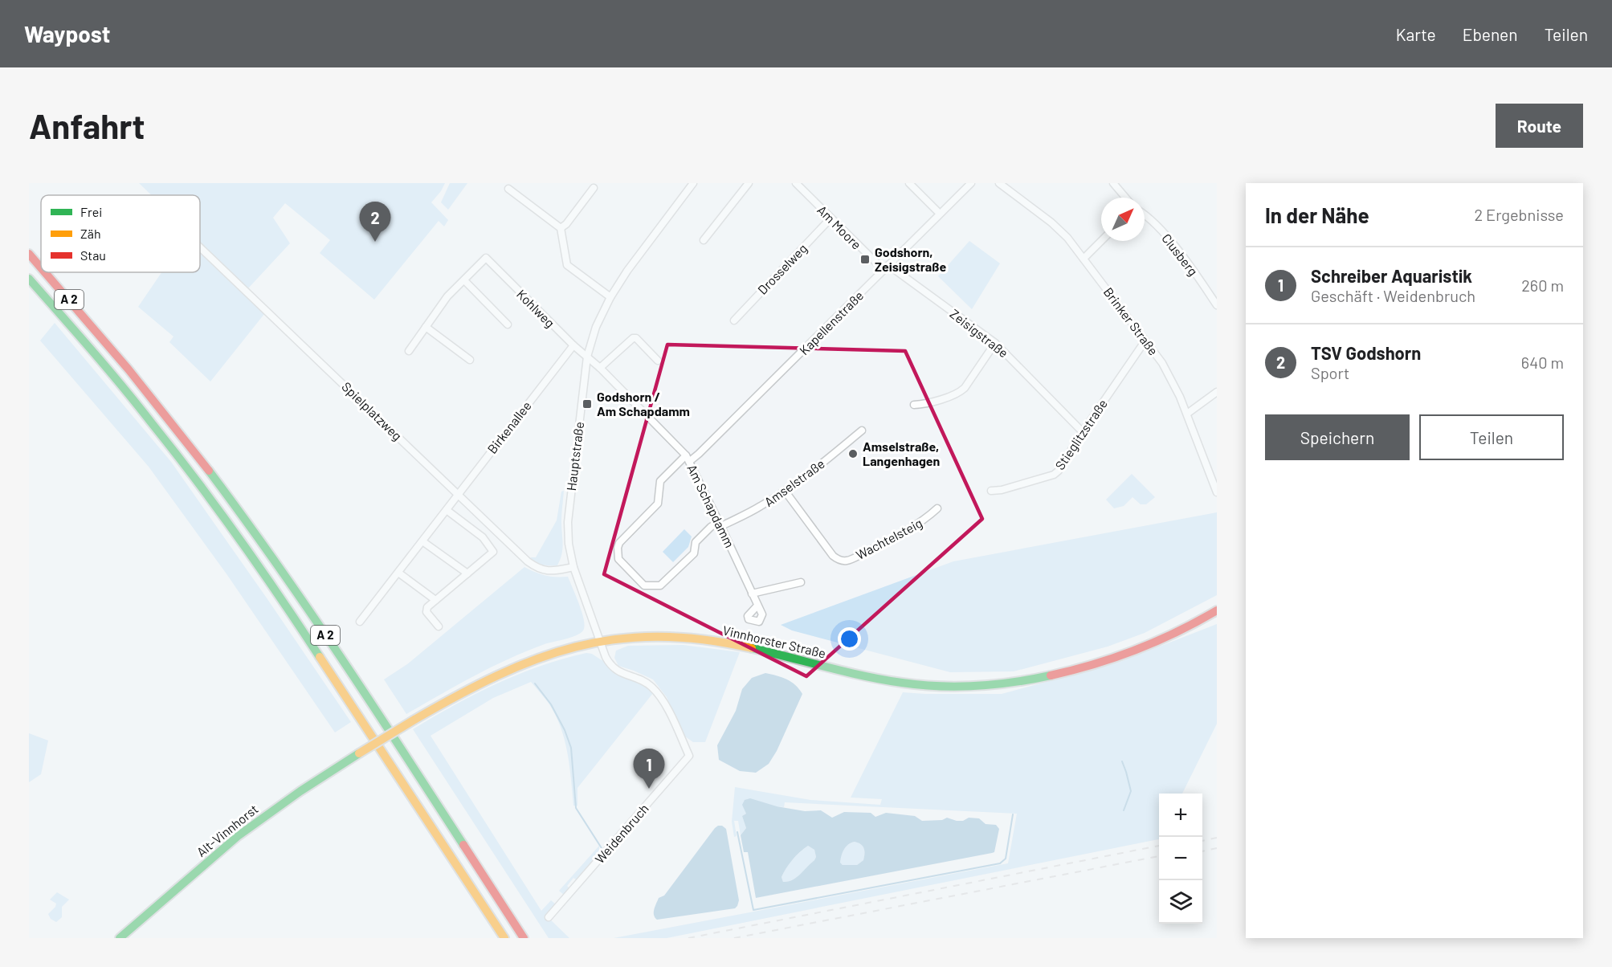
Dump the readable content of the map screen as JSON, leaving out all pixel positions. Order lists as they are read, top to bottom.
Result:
{
  "streets": {
    "main road": ["A 2", "Vinnhorster Straße", "Alt-Vinnhorst"],
    "street": [
      "Am Moore",
      "Clusberg",
      "Drosselweg",
      "Kohlweg",
      "Brinker Straße",
      "Kapellenstraße",
      "Zeisigstraße",
      "Spielplatzweg",
      "Birkenallee",
      "Stieglitzstraße",
      "Hauptstraße",
      "Amselstraße",
      "Am Schapdamm",
      "Wachtelsteig",
      "Weidenbruch"
    ]
  },
  "crossings": [
    ["Am Moore", "Drosselweg"],
    ["Am Moore", "Kapellenstraße"],
    ["Am Moore", "Zeisigstraße"],
    ["Kohlweg", "Birkenallee"],
    ["Kohlweg", "Hauptstraße"],
    ["Kohlweg", "Am Schapdamm"],
    ["Brinker Straße", "Stieglitzstraße"],
    ["Kapellenstraße", "Zeisigstraße"],
    ["Kapellenstraße", "Amselstraße"],
    ["Kapellenstraße", "Am Schapdamm"],
    ["Zeisigstraße", "Stieglitzstraße"],
    ["Spielplatzweg", "Birkenallee"],
    ["Spielplatzweg", "Hauptstraße"],
    ["Hauptstraße", "Am Schapdamm"],
    ["Hauptstraße", "Vinnhorster Straße"],
    ["Hauptstraße", "Weidenbruch"],
    ["Amselstraße", "Am Schapdamm"],
    ["Amselstraße", "Wachtelsteig"],
    ["Vinnhorster Straße", "Alt-Vinnhorst"],
    ["Vinnhorster Straße", "Weidenbruch"]
  ],
  "places": {
    "transit": ["Godshorn, Zeisigstraße", "Godshorn / Am Schapdamm"],
    "other": ["Amselstraße, Langenhagen"]
  },
  "legend": ["Frei", "Zäh", "Stau"],
  "north": "top right",
  "page": {
    "header": "Waypost",
    "nav": ["Karte", "Ebenen", "Teilen"],
    "buttons": [
      "Route",
      ["Speichern", "Teilen"]
    ],
    "title": "Anfahrt",
    "heading": ["In der Nähe", "2 Ergebnisse"],
    "pins": ["2", "1"],
    "list": [
      {
        "mark": "1",
        "name": "Schreiber Aquaristik",
        "note": "Geschäft · Weidenbruch",
        "value": "260 m"
      },
      {
        "mark": "2",
        "name": "TSV Godshorn",
        "note": "Sport",
        "value": "640 m"
      }
    ],
    "map_buttons": ["+", "−"]
  }
}
